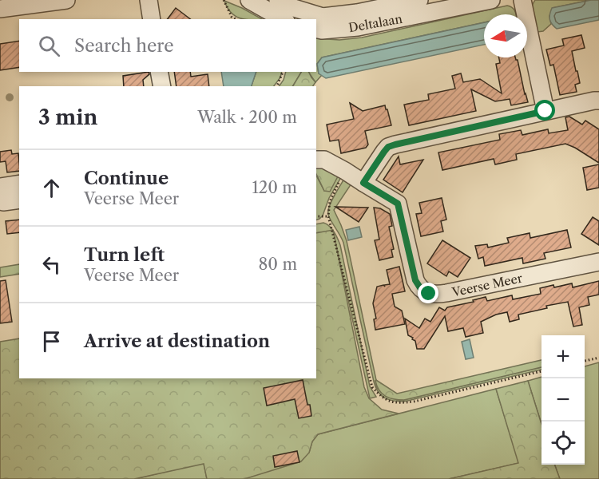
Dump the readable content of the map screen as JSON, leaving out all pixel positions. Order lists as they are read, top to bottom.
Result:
{
  "streets": {
    "street": ["Deltalaan", "Veerse Meer"]
  },
  "north": "left",
  "page": {
    "search": "Search here",
    "heading": ["3 min", "Walk · 200 m"],
    "list": [
      ["Continue", "Veerse Meer", "120 m"],
      ["Turn left", "Veerse Meer", "80 m"],
      "Arrive at destination"
    ],
    "map_buttons": ["+", "−"]
  }
}
